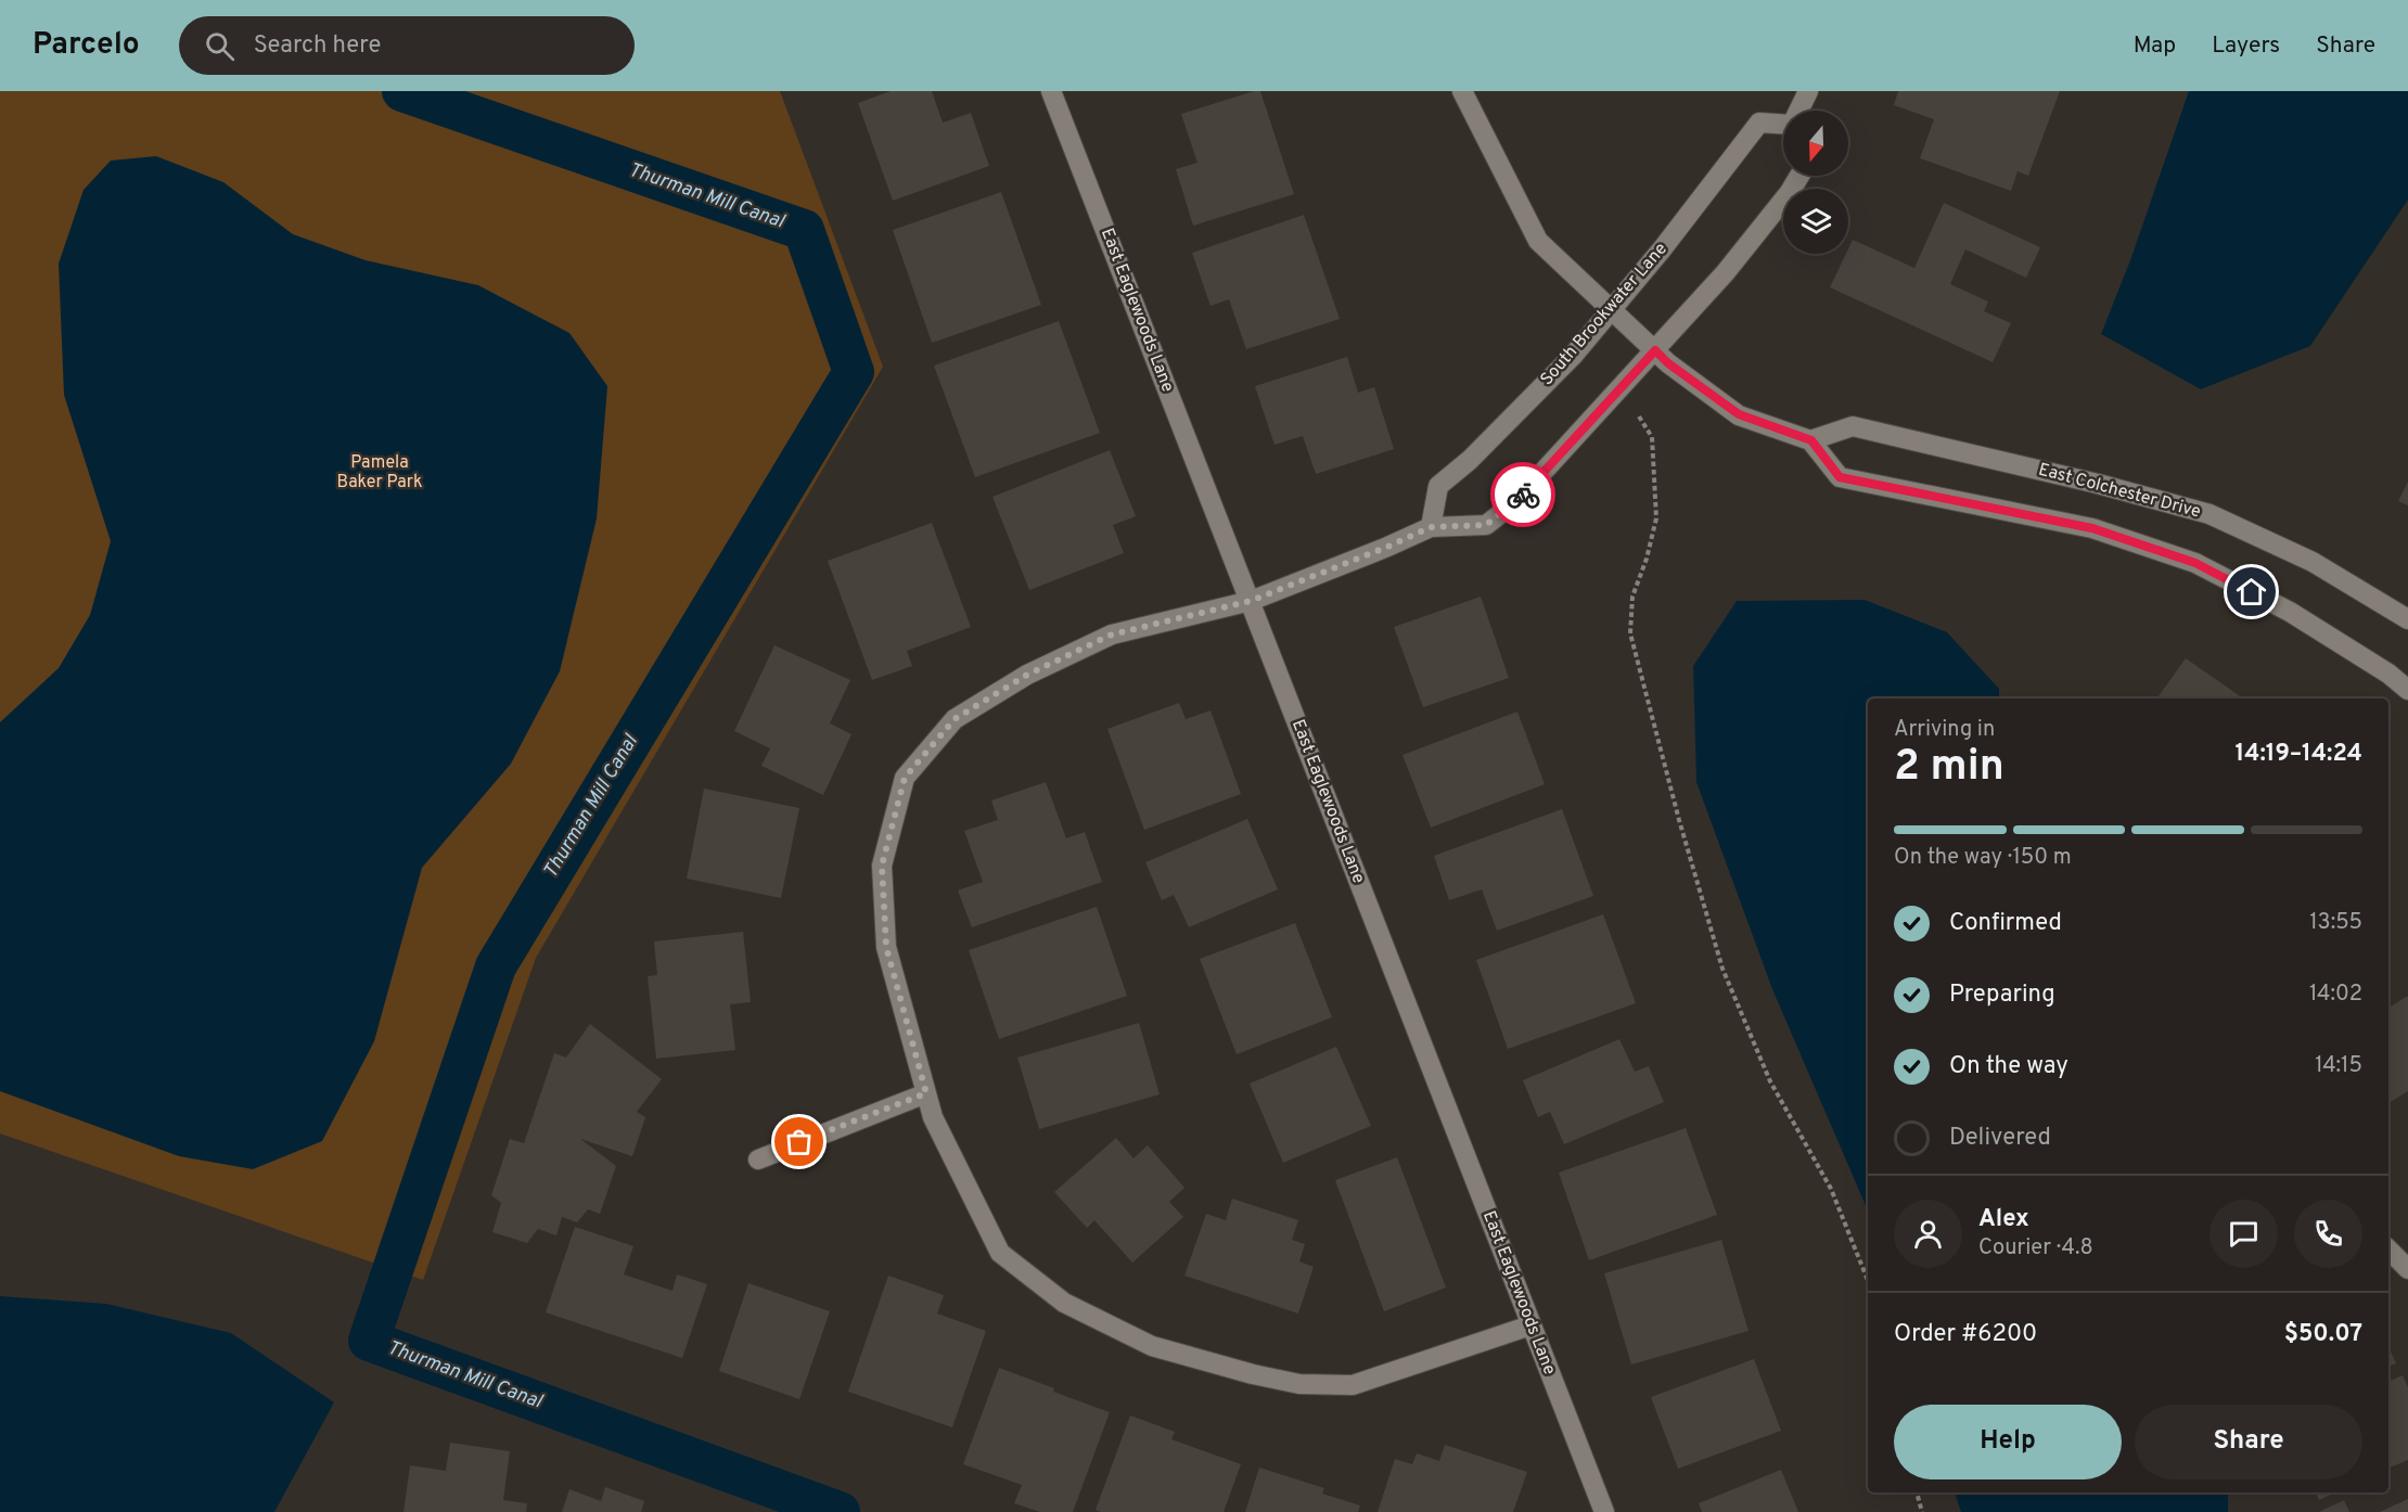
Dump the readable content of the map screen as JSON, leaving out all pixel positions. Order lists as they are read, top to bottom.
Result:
{
  "streets": {
    "street": ["East Eaglewoods Lane", "South Brookwater Lane", "East Colchester Drive"]
  },
  "water": ["Thurman Mill Canal"],
  "parks": ["Pamela Baker Park"],
  "north": "bottom",
  "page": {
    "header": "Parcelo",
    "search": "Search here",
    "nav": ["Map", "Layers", "Share"],
    "heading": ["2 min", "Arriving in", "14:19–14:24"],
    "panel": [
      "Alex",
      "Courier · 4.8",
      "Order #6200",
      "$50.07"
    ],
    "bar": "On the way · 150 m",
    "list": [
      ["Confirmed", "13:55"],
      ["Preparing", "14:02"],
      ["On the way", "14:15"],
      "Delivered"
    ],
    "buttons": ["Help", "Share"]
  }
}
